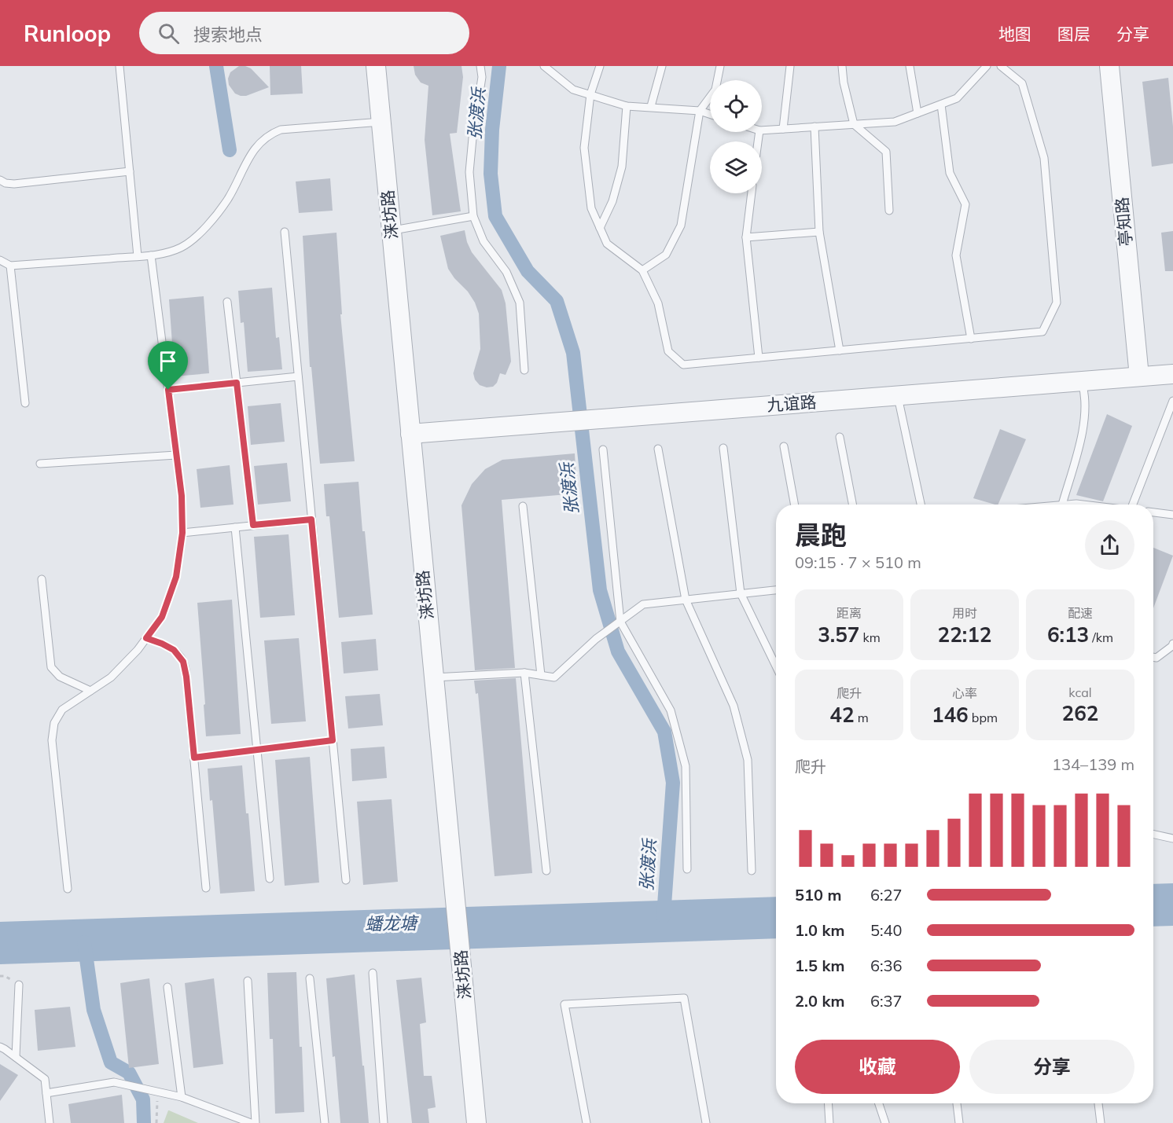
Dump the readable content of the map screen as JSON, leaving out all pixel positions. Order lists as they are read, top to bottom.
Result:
{
  "streets": {
    "street": ["涞坊路", "亭知路", "九谊路"]
  },
  "crossings": [
    ["涞坊路", "九谊路"],
    ["亭知路", "九谊路"]
  ],
  "water": ["张渡浜", "蟠龙塘"],
  "page": {
    "header": "Runloop",
    "search": "搜索地点",
    "nav": ["地图", "图层", "分享"],
    "heading": ["晨跑", "09:15 · 7 × 510 m"],
    "stats": [
      ["距离", "3.57 km"],
      ["用时", "22:12"],
      ["配速", "6:13 /km"],
      ["爬升", "42 m"],
      ["心率", "146 bpm"],
      ["kcal", "262"]
    ],
    "chart": ["爬升", "134–139 m"],
    "list": [
      {
        "name": "510 m",
        "note": "6:27"
      },
      {
        "name": "1.0 km",
        "note": "5:40"
      },
      {
        "name": "1.5 km",
        "note": "6:36"
      },
      {
        "name": "2.0 km",
        "note": "6:37"
      }
    ],
    "buttons": ["收藏", "分享"]
  }
}
